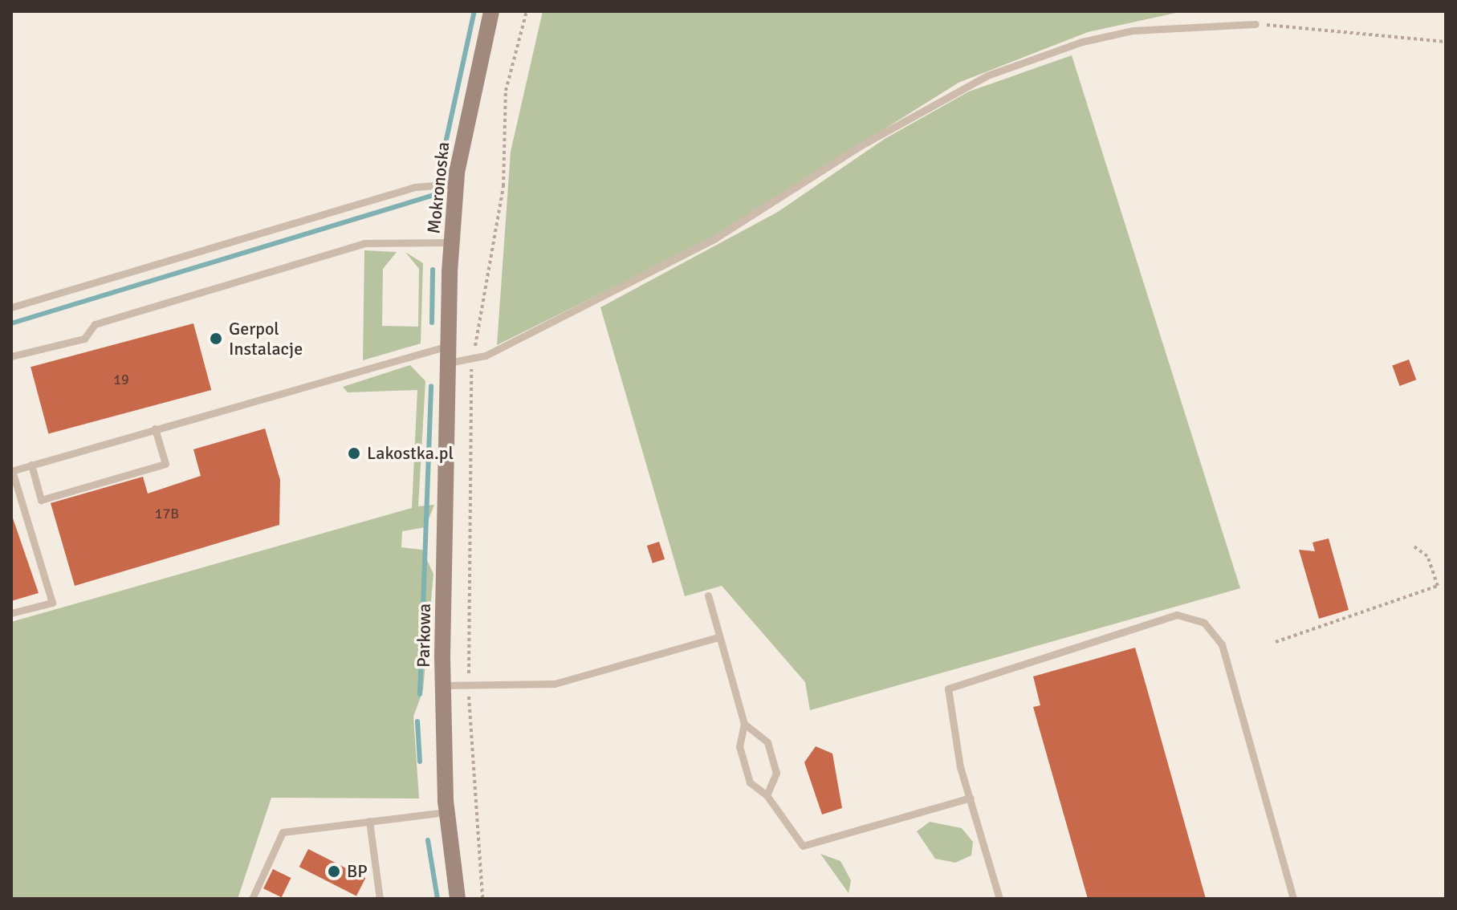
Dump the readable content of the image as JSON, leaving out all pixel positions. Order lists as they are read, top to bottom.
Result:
{
  "streets": {
    "main road": ["Mokronoska", "Parkowa"]
  },
  "crossings": [
    ["Mokronoska", "Parkowa"]
  ],
  "places": ["Gerpol Instalacje", "Lakostka.pl", "BP"],
  "house_numbers": ["19", "17B"]
}
